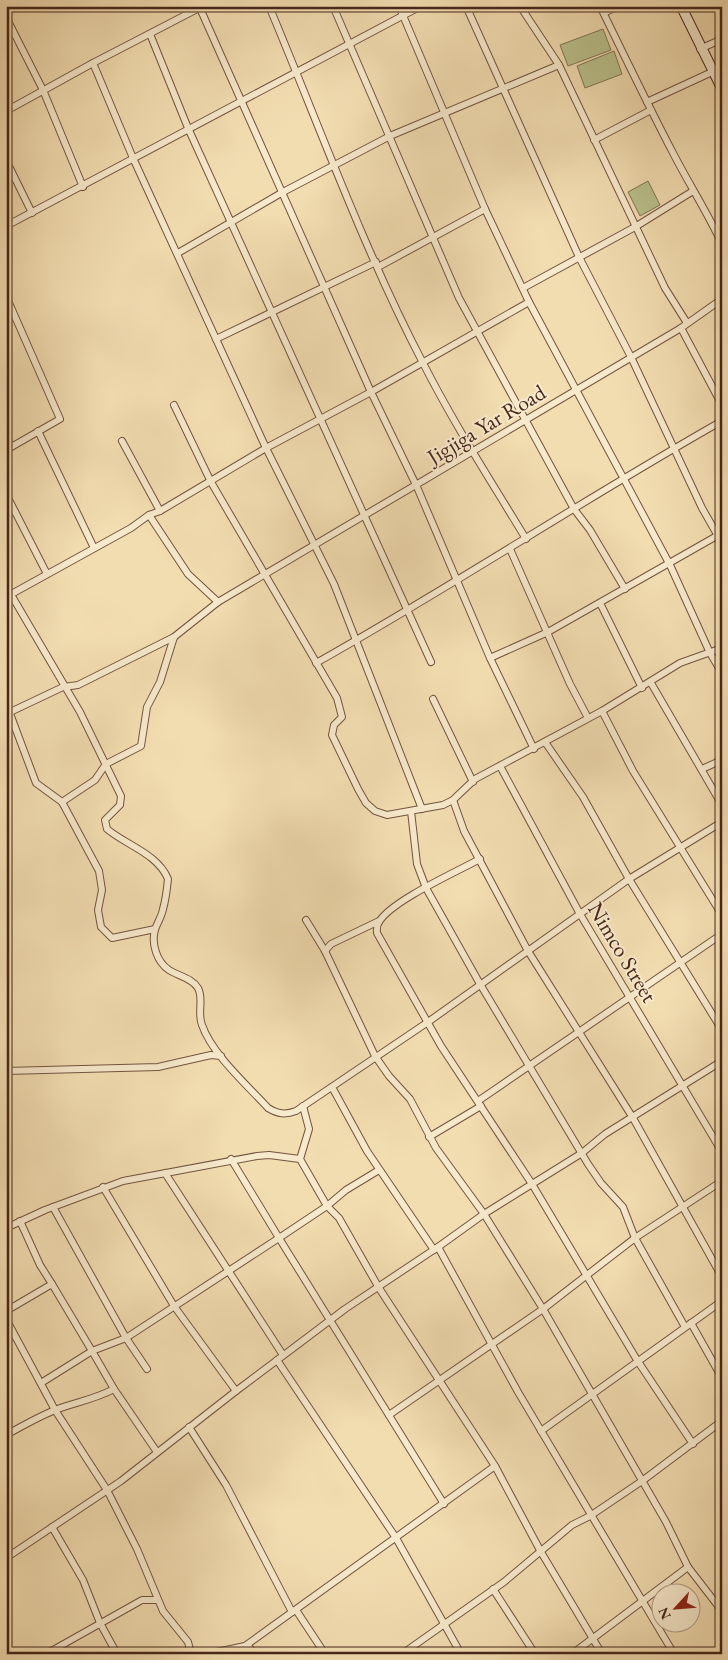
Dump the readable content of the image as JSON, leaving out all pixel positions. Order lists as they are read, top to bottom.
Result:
{
  "streets": {
    "street": ["Jigjiga Yar Road", "Nimco Street"]
  },
  "north": "bottom left"
}
